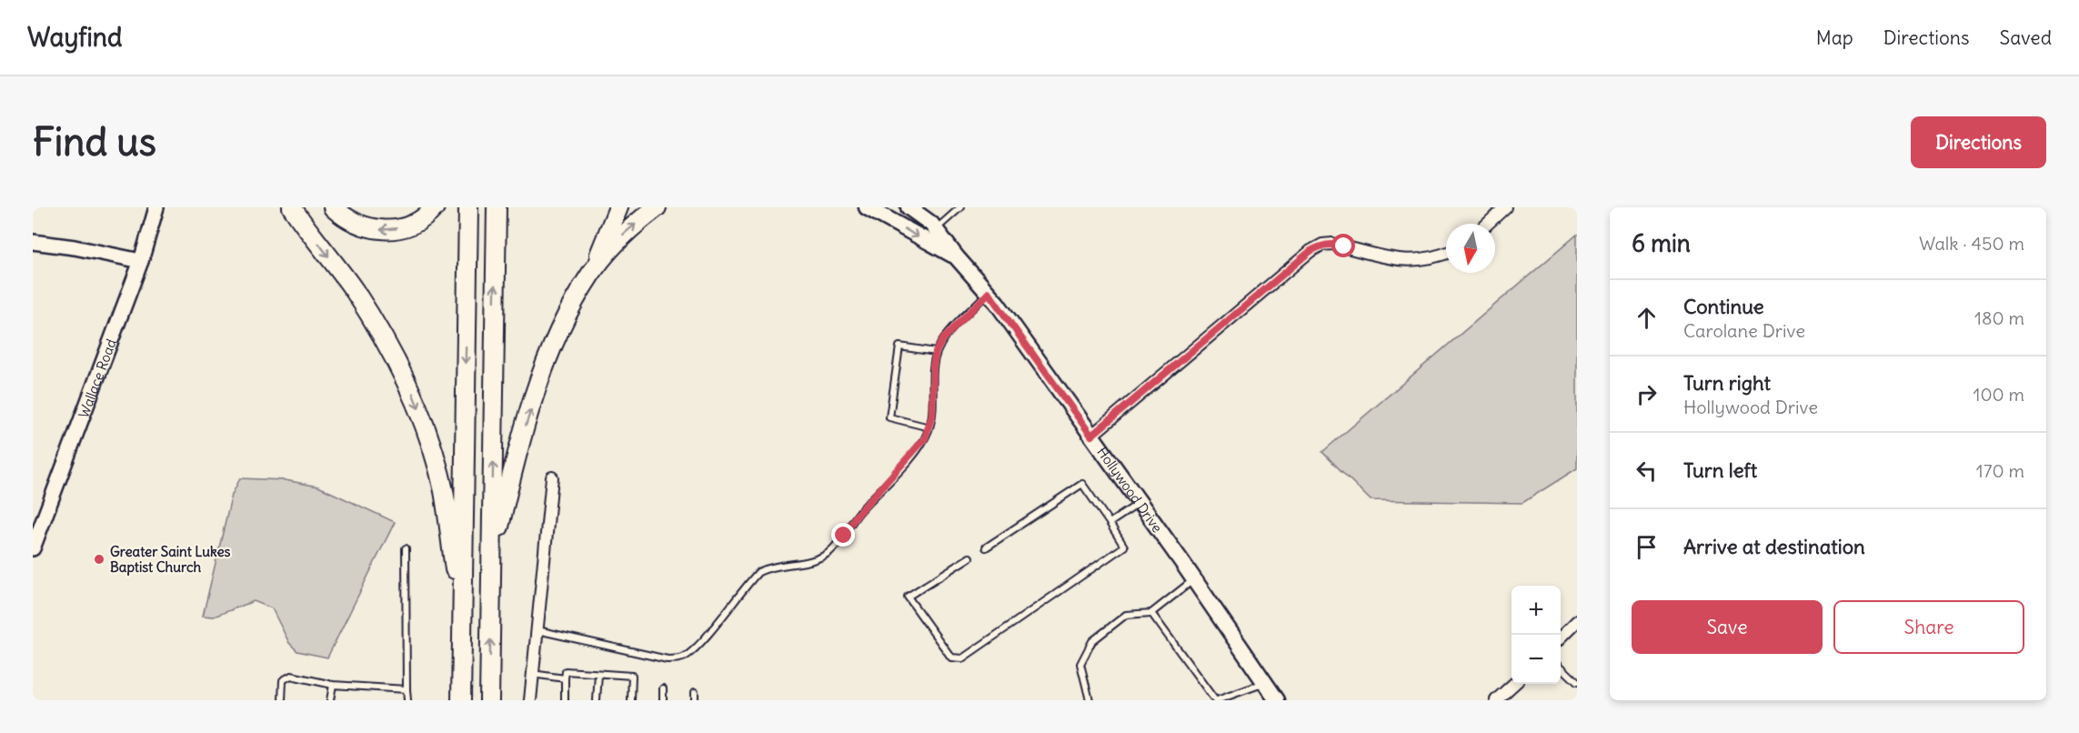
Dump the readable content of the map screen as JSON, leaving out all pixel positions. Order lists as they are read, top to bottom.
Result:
{
  "streets": {
    "main road": ["Hollywood Drive"],
    "street": ["Wallace Road"]
  },
  "places": ["Greater Saint Lukes Baptist Church"],
  "north": "bottom",
  "page": {
    "header": "Wayfind",
    "nav": ["Map", "Directions", "Saved"],
    "buttons": [
      "Directions",
      ["Save", "Share"]
    ],
    "title": "Find us",
    "heading": ["6 min", "Walk · 450 m"],
    "list": [
      ["Continue", "Carolane Drive", "180 m"],
      ["Turn right", "Hollywood Drive", "100 m"],
      ["Turn left", "170 m"],
      "Arrive at destination"
    ],
    "map_buttons": ["+", "−"]
  }
}
